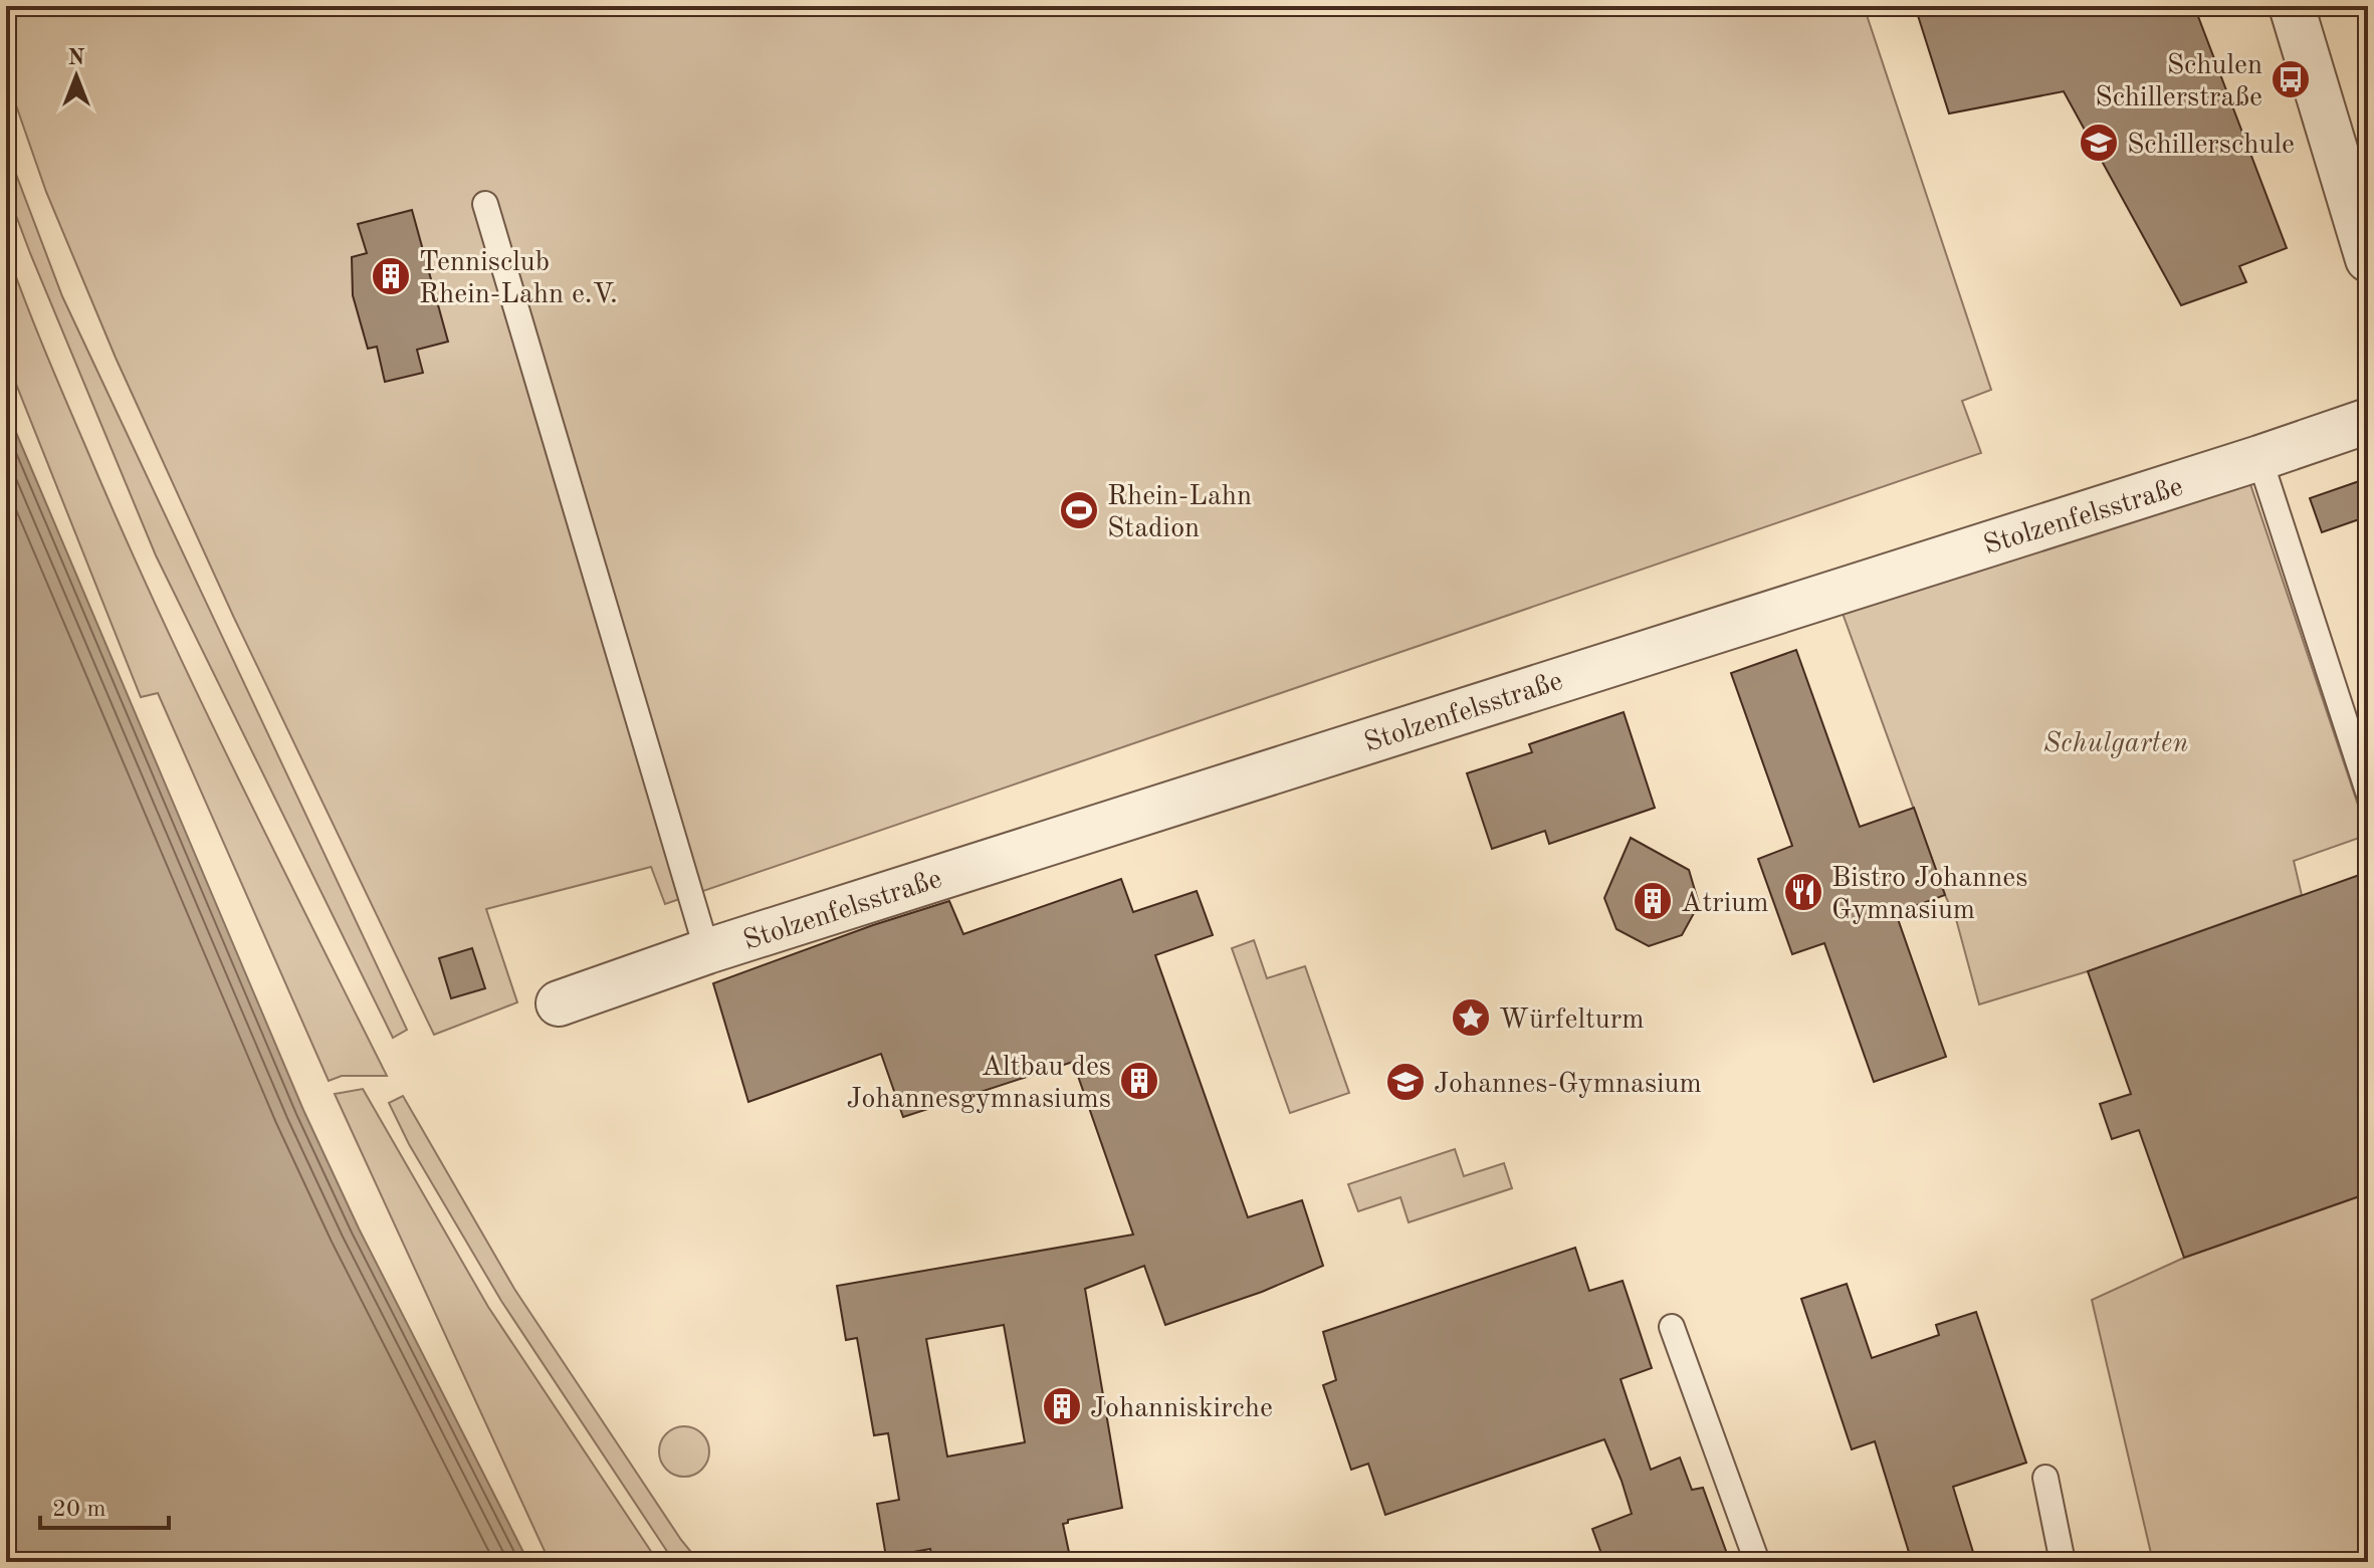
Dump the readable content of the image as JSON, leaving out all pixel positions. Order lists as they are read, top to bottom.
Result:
{
  "streets": {
    "street": ["Stolzenfelsstraße"]
  },
  "parks": ["Schulgarten"],
  "places": {
    "bus stop": ["Schulen Schillerstraße"],
    "school or university": ["Schillerschule", "Johannes-Gymnasium"],
    "building": [
      "Tennisclub Rhein-Lahn e.V.",
      "Atrium",
      "Altbau des Johannesgymnasiums",
      "Johanniskirche"
    ],
    "sports": ["Rhein-Lahn Stadion"],
    "restaurant": ["Bistro Johannes Gymnasium"],
    "place": ["Würfelturm"]
  },
  "scale_bar": "20 m",
  "north": "top"
}
